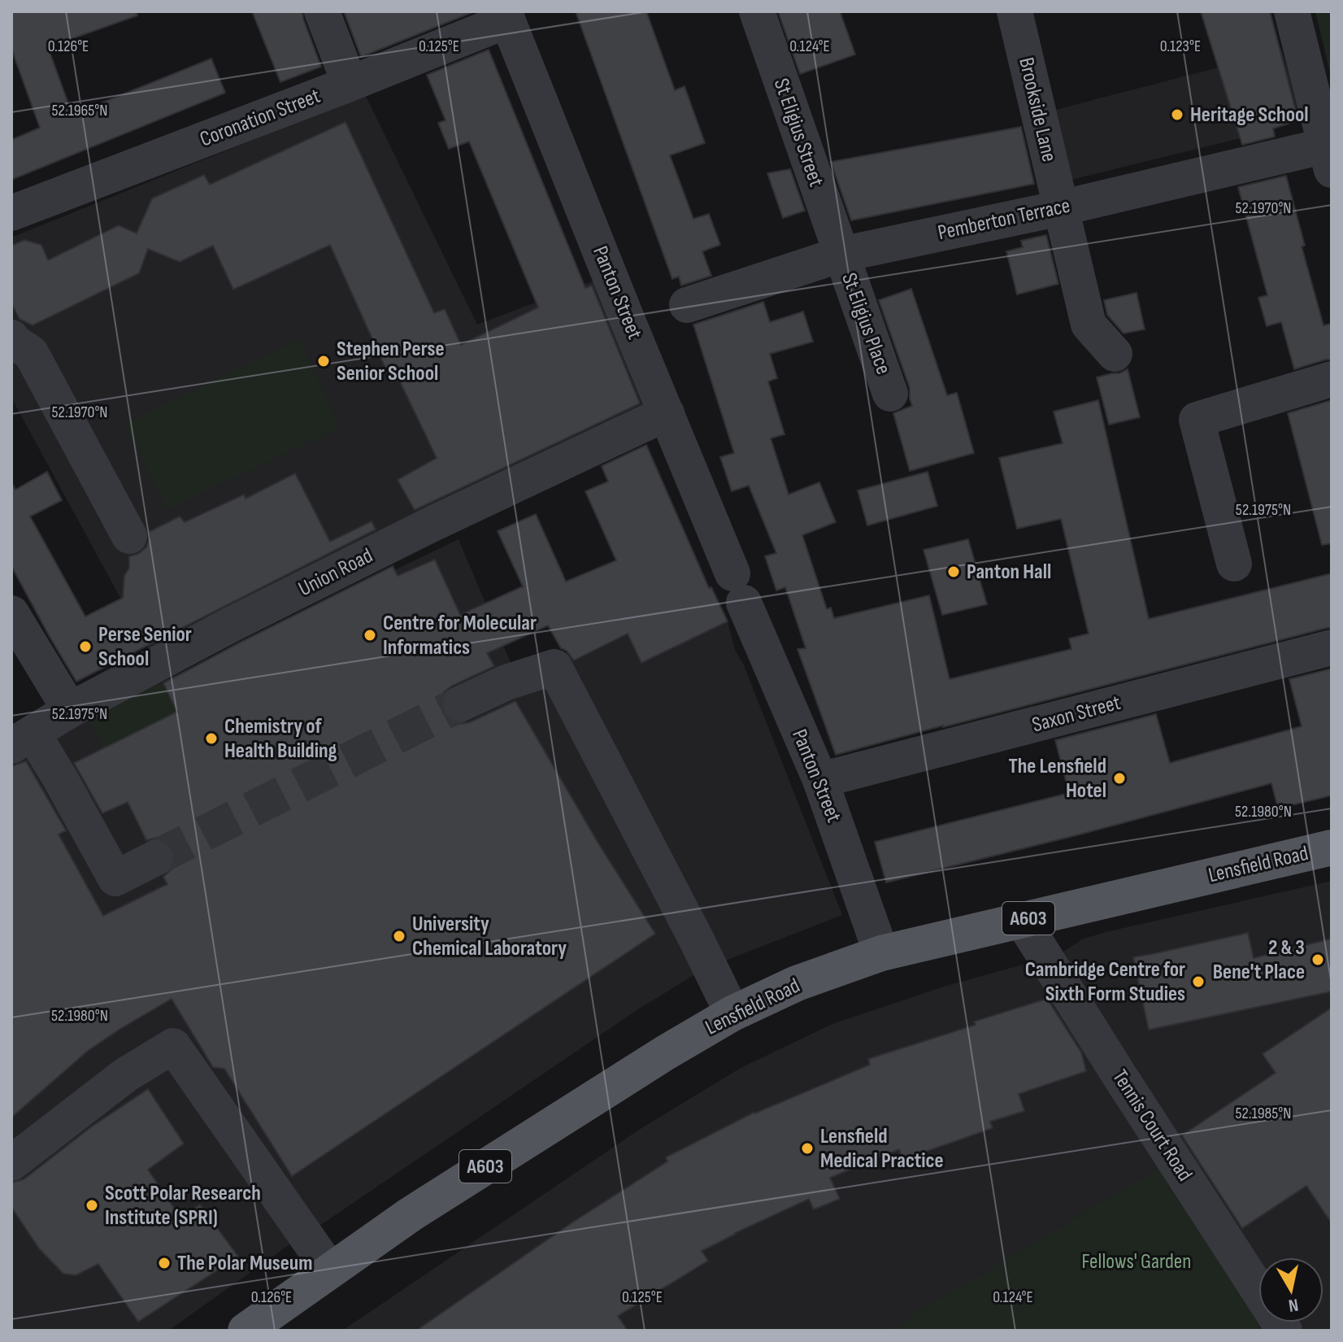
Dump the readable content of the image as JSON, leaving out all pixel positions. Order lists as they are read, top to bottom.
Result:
{
  "streets": {
    "main road": ["Lensfield Road", "A603"],
    "street": [
      "Brookside Lane",
      "Coronation Street",
      "St Eligius Street",
      "Pemberton Terrace",
      "Panton Street",
      "St Eligius Place",
      "Union Road",
      "Saxon Street",
      "Tennis Court Road"
    ]
  },
  "crossings": [
    ["Brookside Lane", "Pemberton Terrace"],
    ["Coronation Street", "Panton Street"],
    ["St Eligius Street", "Pemberton Terrace"],
    ["St Eligius Street", "St Eligius Place"],
    ["Pemberton Terrace", "St Eligius Place"],
    ["Panton Street", "Union Road"],
    ["Panton Street", "Saxon Street"],
    ["Panton Street", "Lensfield Road"],
    ["Lensfield Road", "Tennis Court Road"]
  ],
  "parks": ["Fellows' Garden"],
  "places": [
    "Heritage School",
    "Stephen Perse Senior School",
    "Panton Hall",
    "Centre for Molecular Informatics",
    "Perse Senior School",
    "Chemistry of Health Building",
    "The Lensfield Hotel",
    "University Chemical Laboratory",
    "2 & 3 Bene't Place",
    "Cambridge Centre for Sixth Form Studies",
    "Lensfield Medical Practice",
    "Scott Polar Research Institute (SPRI)",
    "The Polar Museum"
  ],
  "north": "bottom",
  "coordinates": [
    "0.123°E",
    "0.126°E",
    "0.125°E",
    "0.124°E",
    "52.1965°N",
    "52.1970°N",
    "52.1975°N",
    "52.1980°N",
    "52.1985°N"
  ]
}
